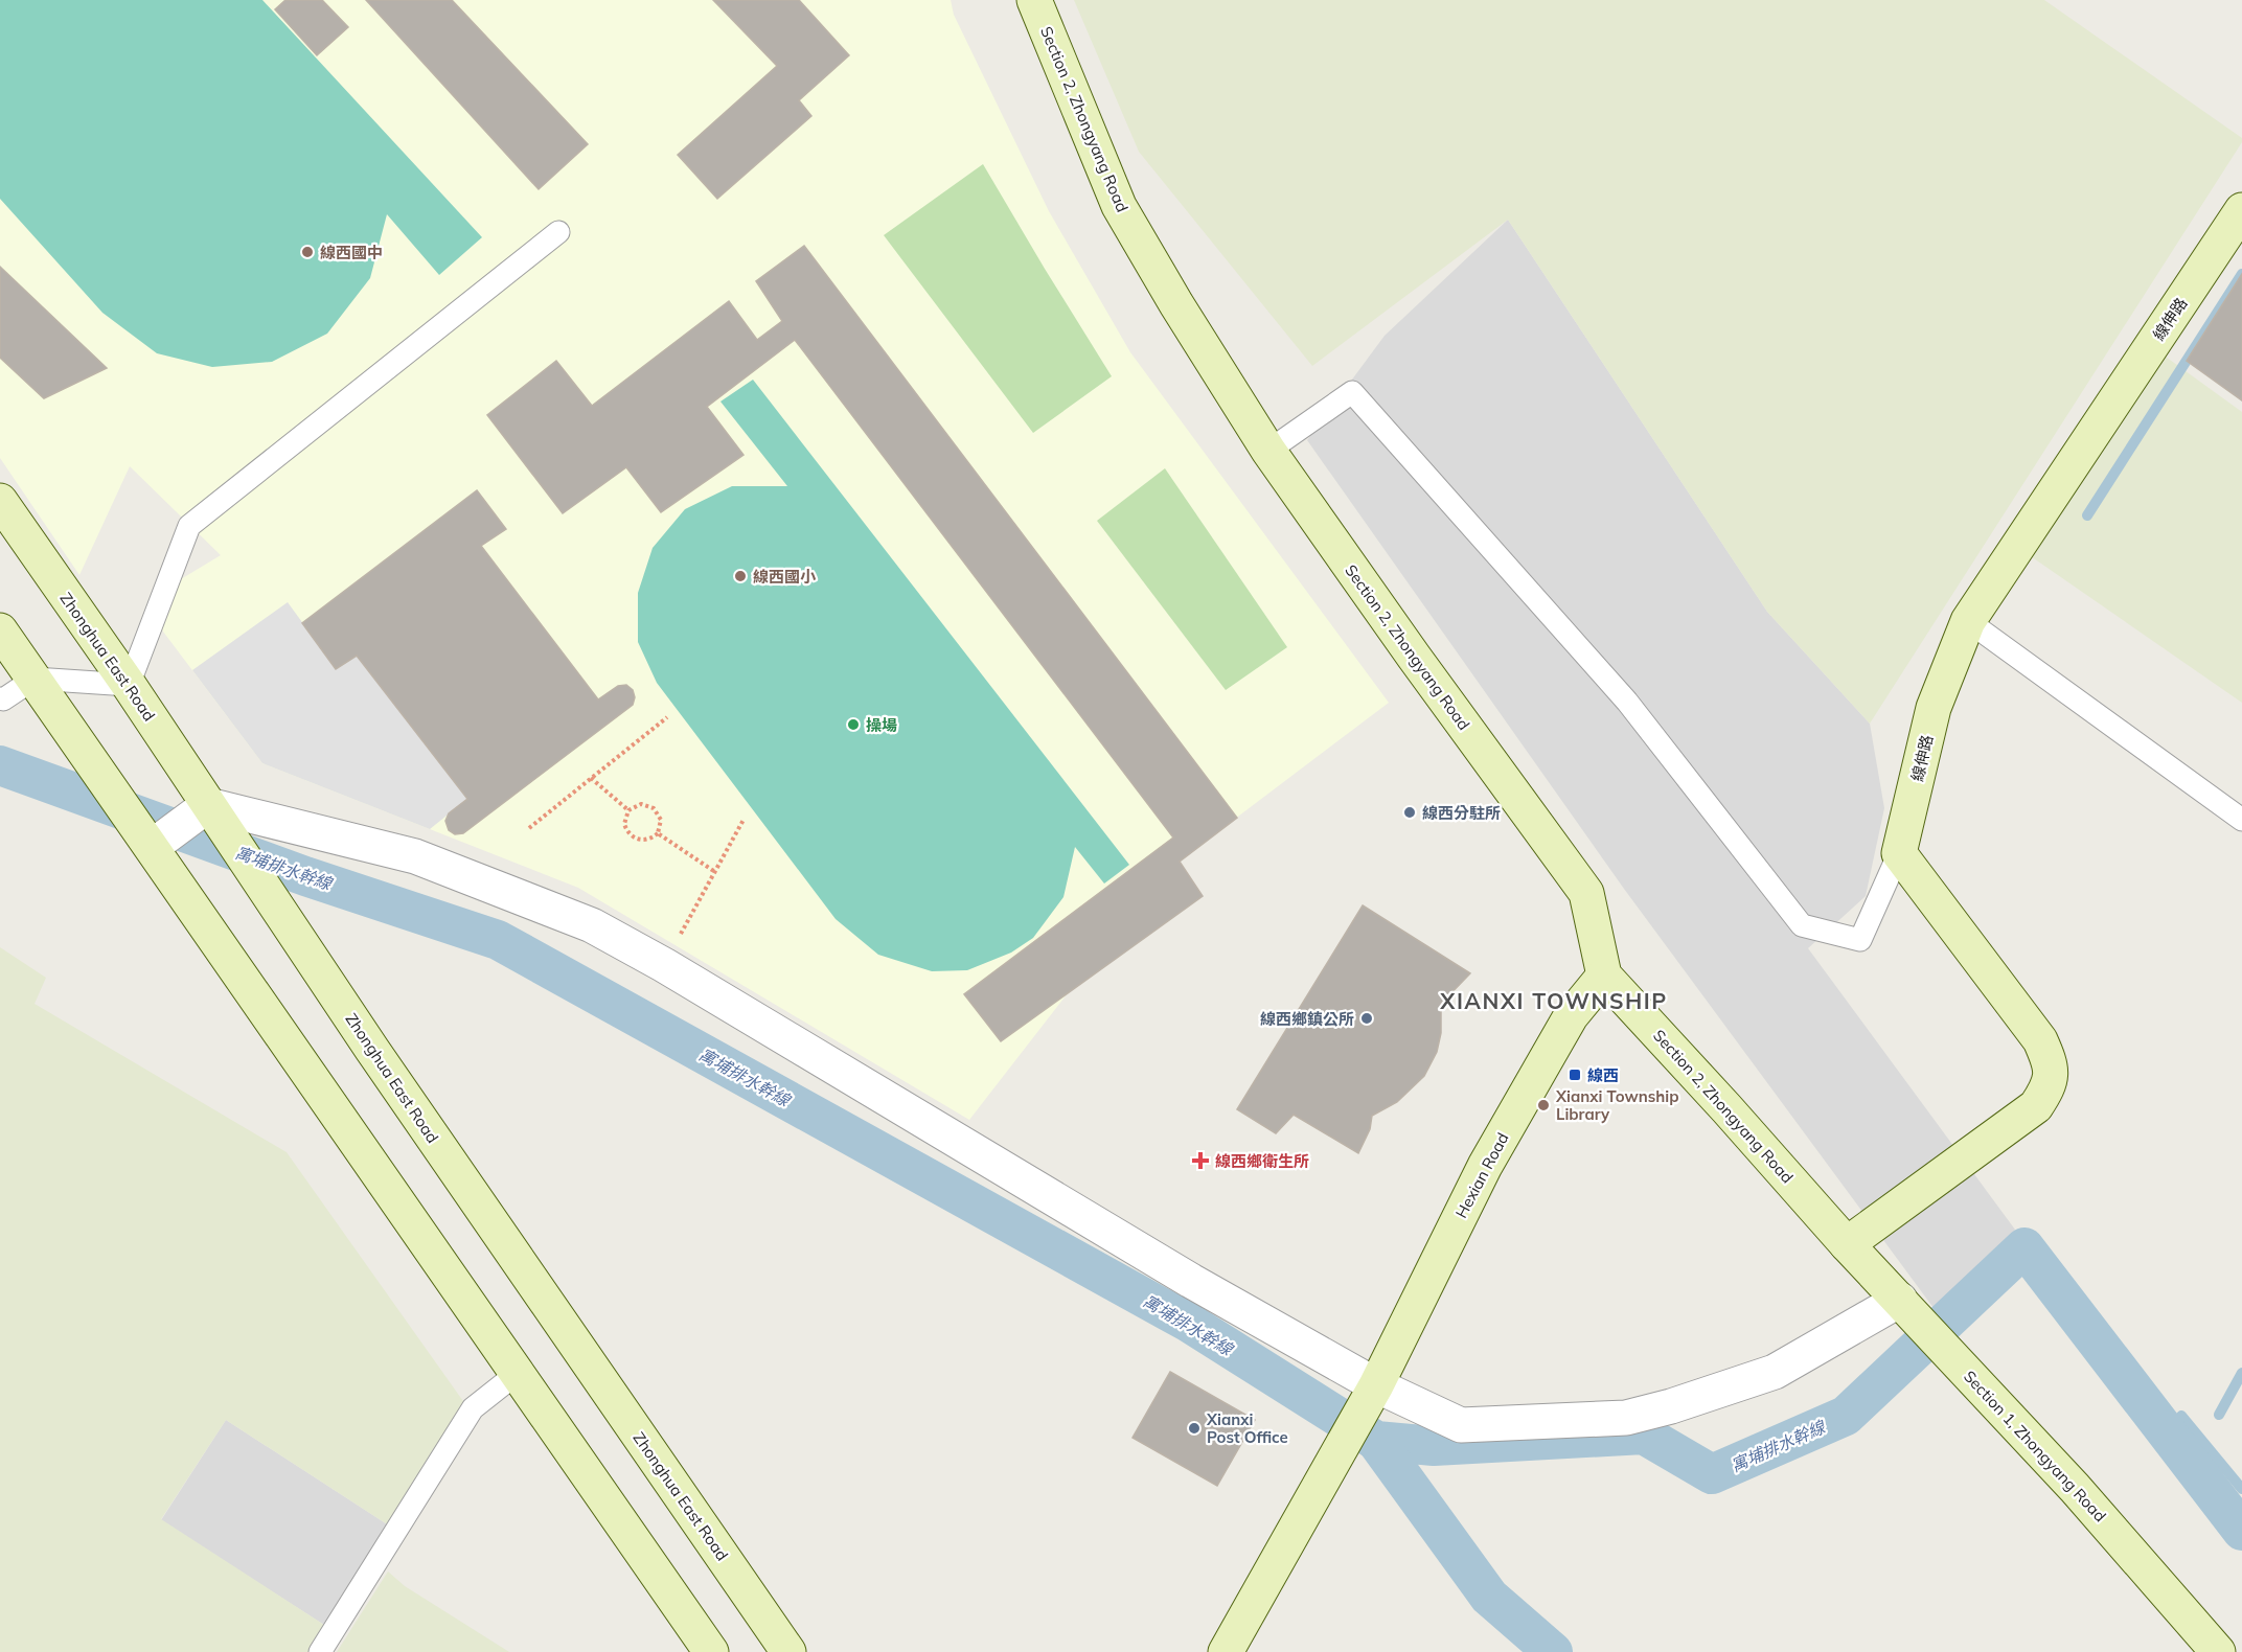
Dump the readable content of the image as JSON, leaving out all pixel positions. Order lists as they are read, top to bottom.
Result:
{
  "streets": {
    "street": [
      "Section 2, Zhongyang Road",
      "線伸路",
      "Zhonghua East Road",
      "Hexian Road",
      "Section 1, Zhongyang Road"
    ]
  },
  "crossings": [
    ["Section 2, Zhongyang Road", "Hexian Road"],
    ["Section 2, Zhongyang Road", "Section 1, Zhongyang Road"]
  ],
  "districts": ["XIANXI TOWNSHIP"],
  "water": ["寓埔排水幹線"],
  "places": {
    "other": [
      "線西國中",
      "線西國小",
      "操場",
      "線西分駐所",
      "線西鄉鎮公所",
      "Xianxi Township Library",
      "Xianxi Post Office"
    ],
    "transit": ["線西"],
    "health": ["線西鄉衛生所"]
  }
}
